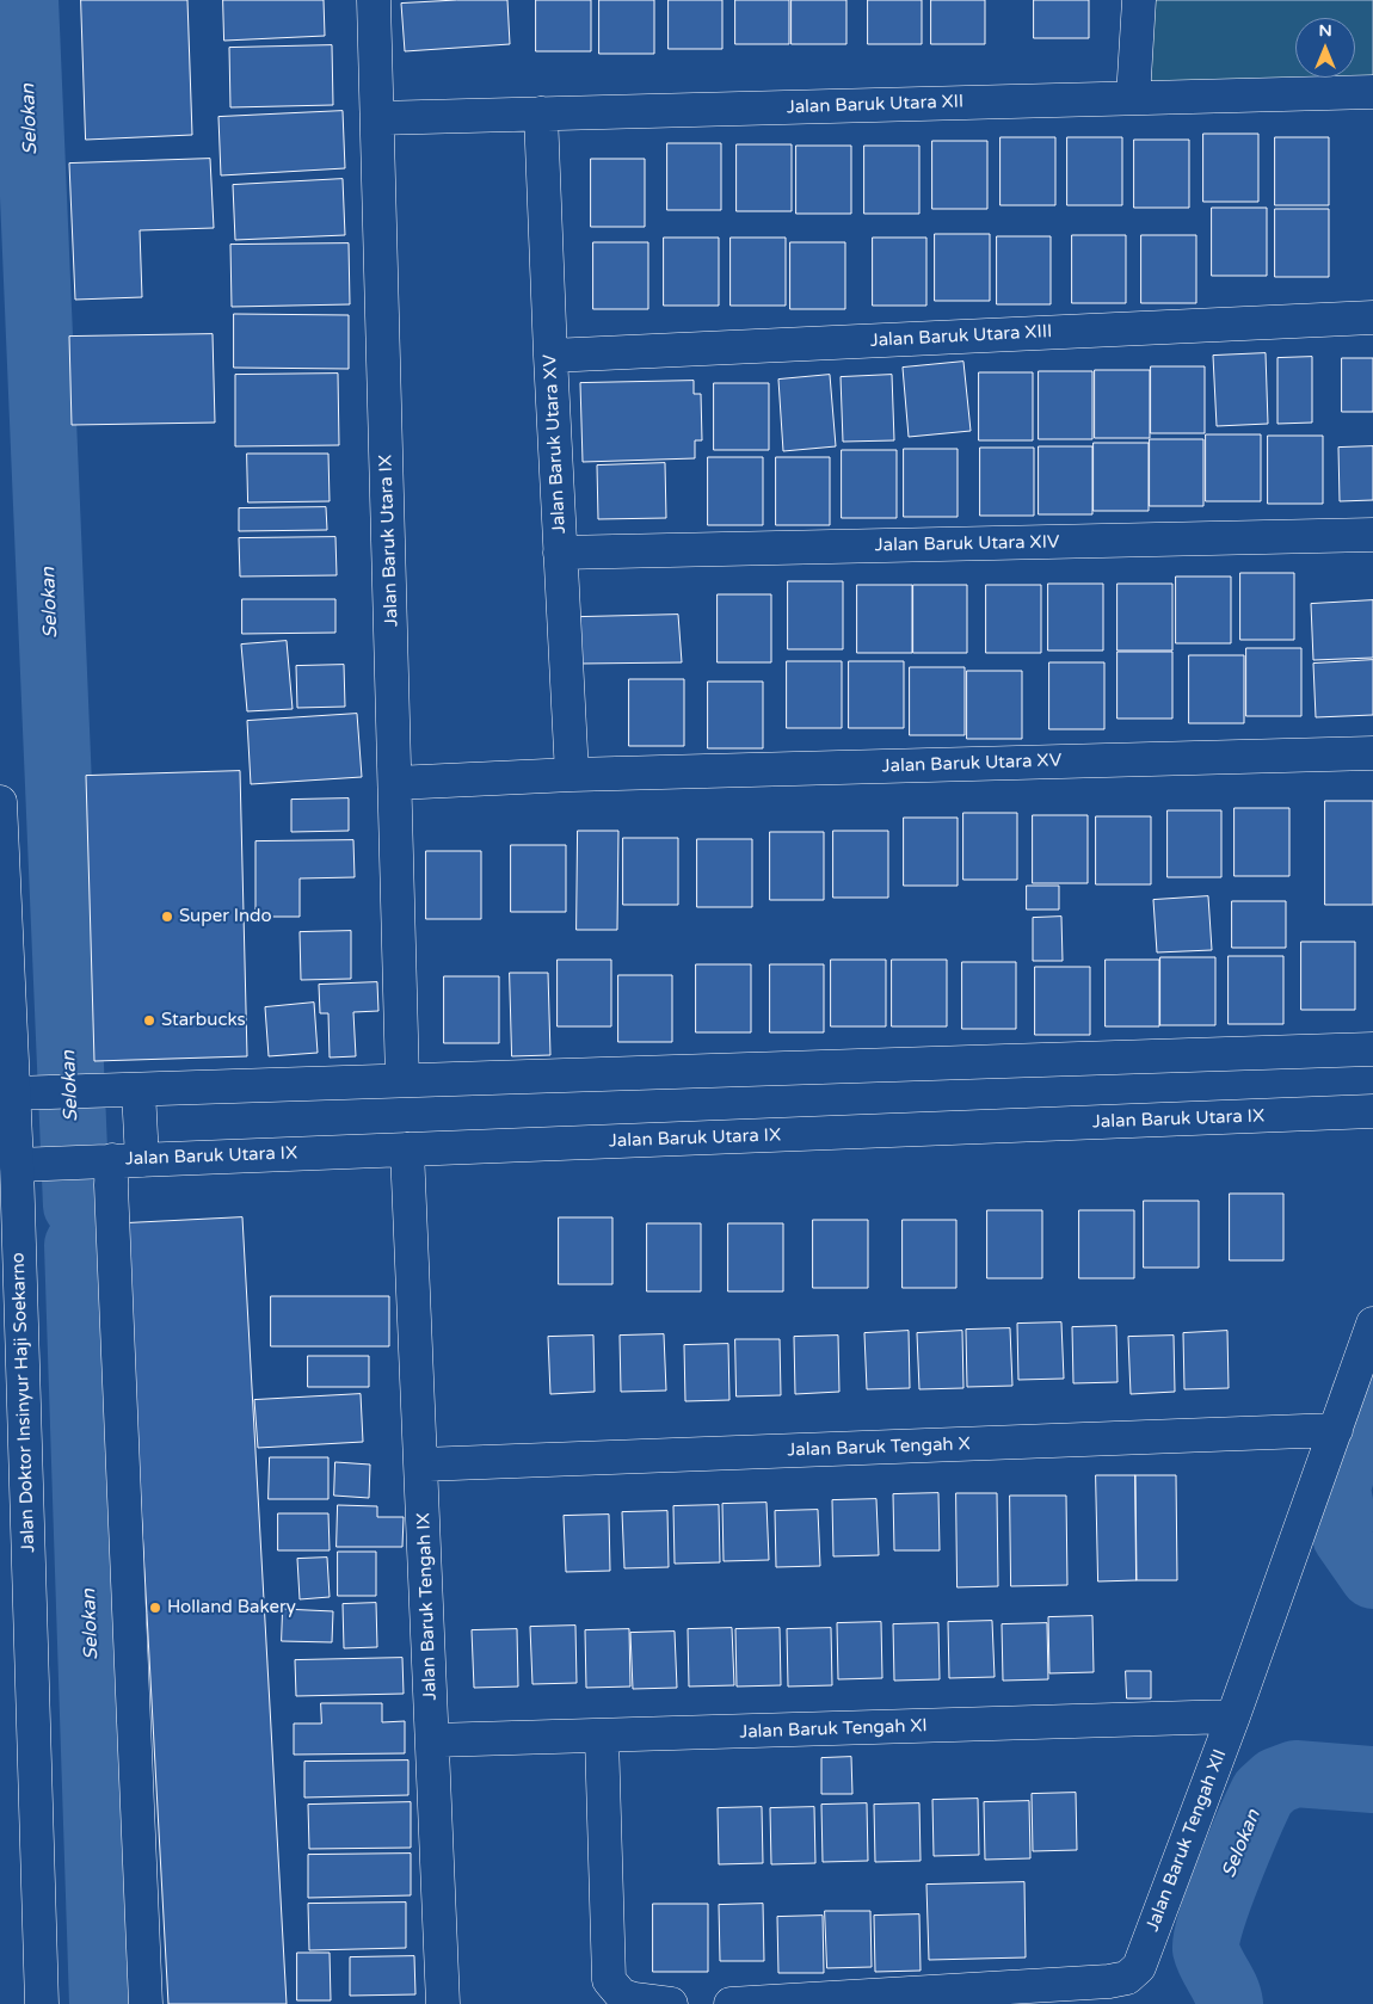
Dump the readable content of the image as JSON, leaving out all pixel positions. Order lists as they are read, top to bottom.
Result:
{
  "streets": {
    "street": [
      "Jalan Baruk Utara XII",
      "Jalan Baruk Utara XIII",
      "Jalan Baruk Utara XV",
      "Jalan Baruk Utara IX",
      "Jalan Baruk Utara XIV",
      "Jalan Doktor Insinyur Haji Soekarno",
      "Jalan Baruk Tengah X",
      "Jalan Baruk Tengah IX",
      "Jalan Baruk Tengah XI",
      "Jalan Baruk Tengah XII"
    ]
  },
  "crossings": [
    ["Jalan Baruk Utara XII", "Jalan Baruk Utara XV"],
    ["Jalan Baruk Utara XII", "Jalan Baruk Utara IX"],
    ["Jalan Baruk Utara XIII", "Jalan Baruk Utara XV"],
    ["Jalan Baruk Utara XV", "Jalan Baruk Utara IX"],
    ["Jalan Baruk Utara XV", "Jalan Baruk Utara XIV"],
    ["Jalan Baruk Utara IX", "Jalan Doktor Insinyur Haji Soekarno"],
    ["Jalan Baruk Utara IX", "Jalan Baruk Tengah IX"],
    ["Jalan Baruk Tengah X", "Jalan Baruk Tengah IX"],
    ["Jalan Baruk Tengah X", "Jalan Baruk Tengah XII"],
    ["Jalan Baruk Tengah IX", "Jalan Baruk Tengah XI"],
    ["Jalan Baruk Tengah XI", "Jalan Baruk Tengah XII"]
  ],
  "water": ["Selokan"],
  "places": ["Super Indo", "Starbucks", "Holland Bakery"],
  "north": "top"
}
